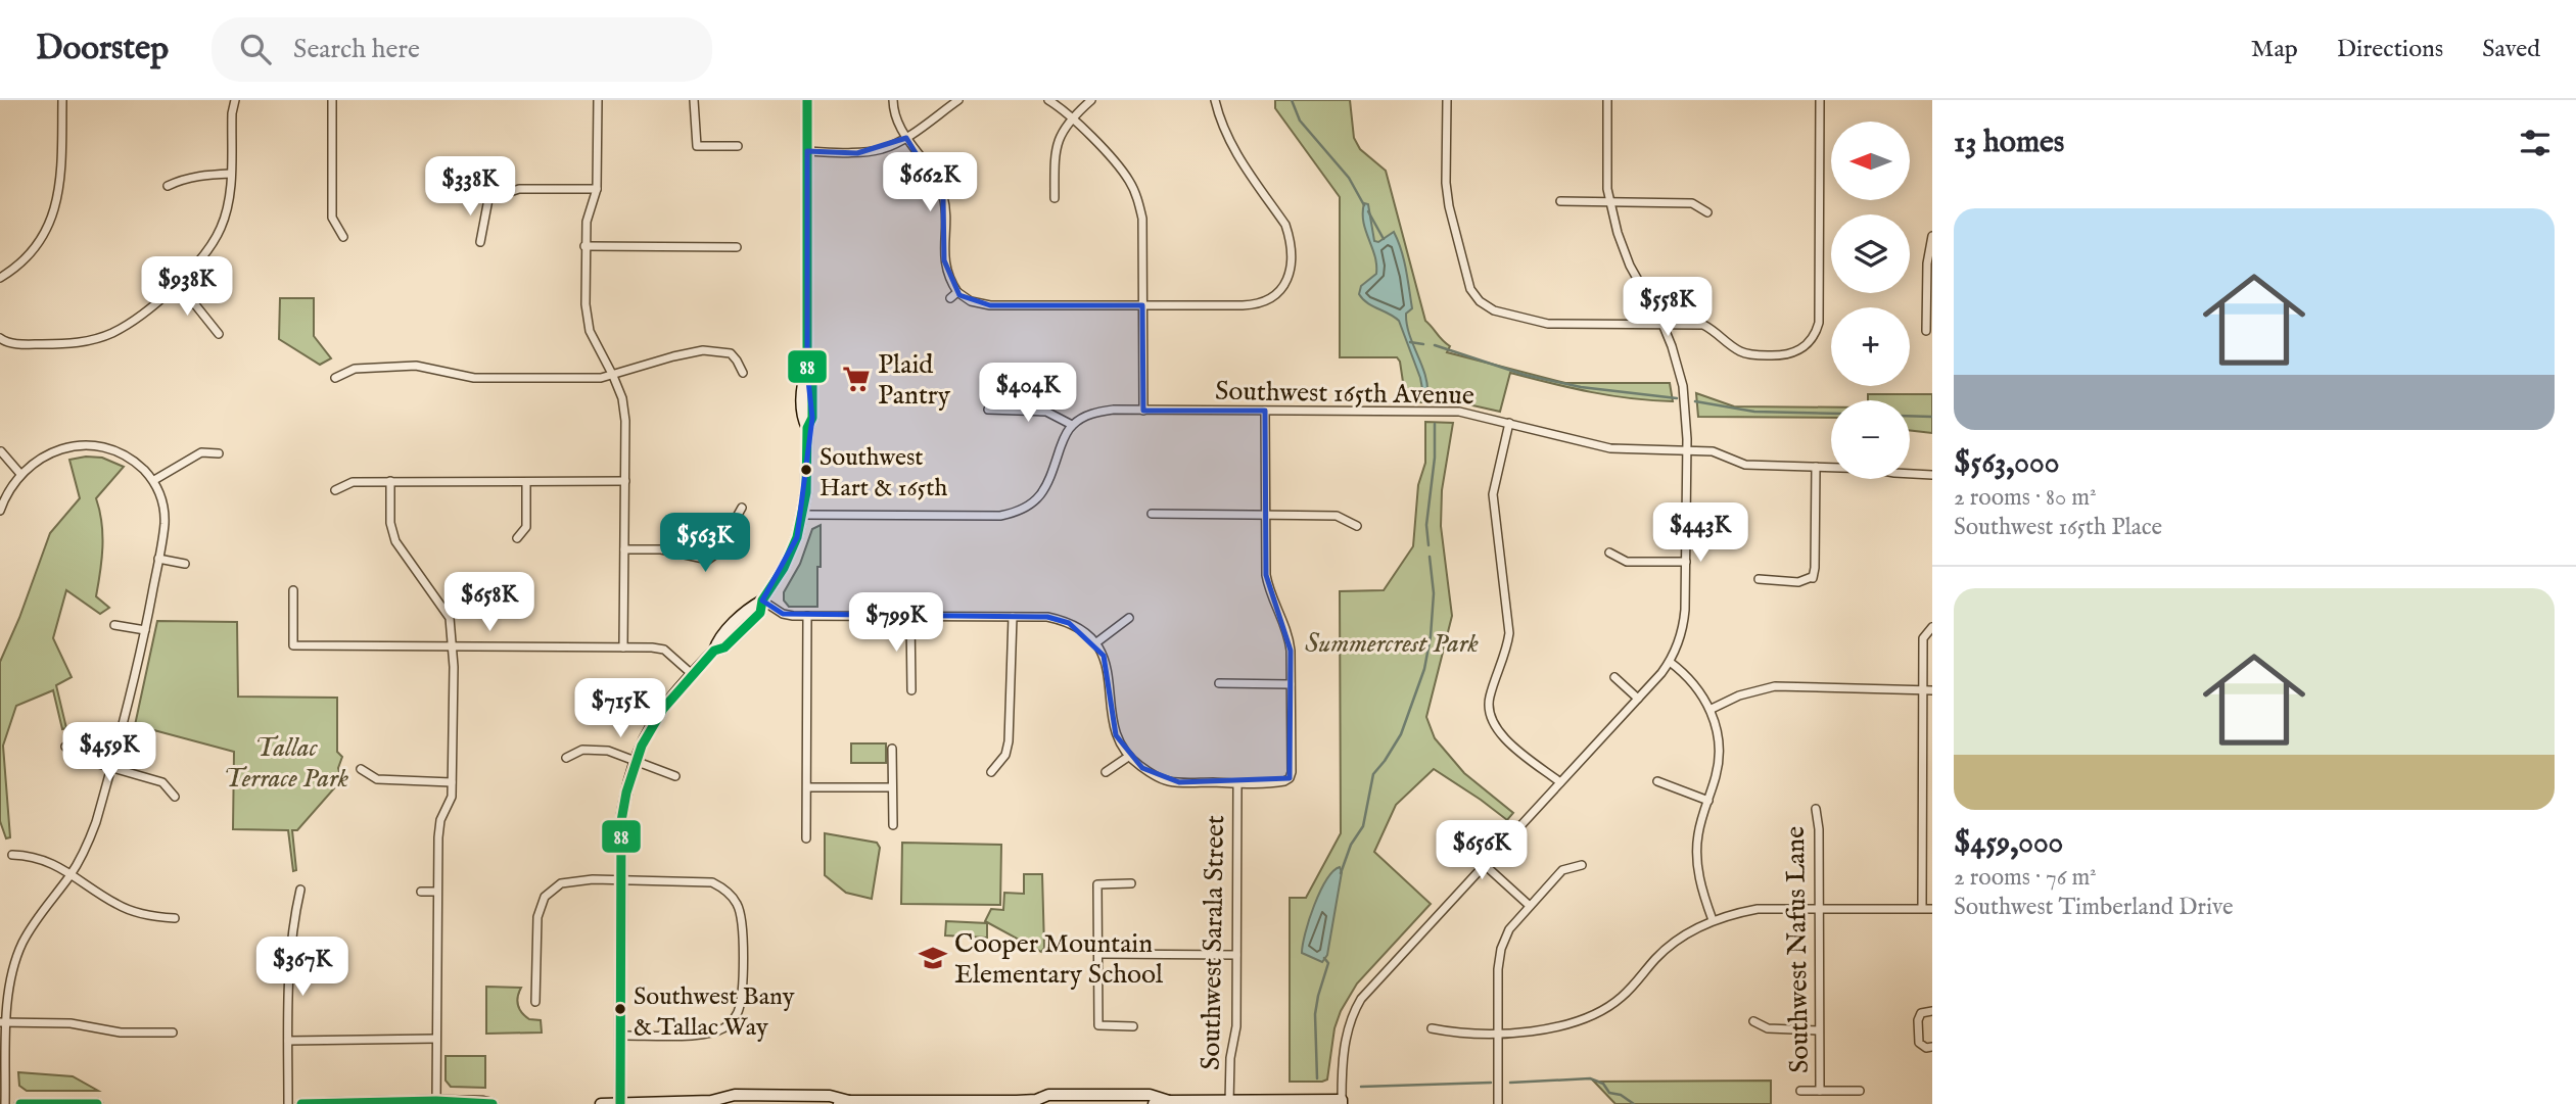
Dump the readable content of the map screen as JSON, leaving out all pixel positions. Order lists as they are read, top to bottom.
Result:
{
  "streets": {
    "street": ["Southwest 165th Avenue", "Southwest Sarala Street", "Southwest Nafus Lane"]
  },
  "parks": ["Summercrest Park", "Tallac Terrace Park"],
  "places": {
    "supermarket": ["Plaid Pantry"],
    "other": ["Southwest Hart & 165th", "Southwest Bany & Tallac Way"],
    "school or university": ["Cooper Mountain Elementary School"]
  },
  "lines": ["transit line 88"],
  "north": "left",
  "page": {
    "header": "Doorstep",
    "search": "Search here",
    "nav": ["Map", "Directions", "Saved"],
    "heading": "13 homes",
    "map_buttons": ["+", "−"],
    "price": [
      "$662K",
      "$338K",
      "$938K",
      "$558K",
      "$404K",
      "$443K",
      "$563K",
      "$658K",
      "$799K",
      "$715K",
      "$459K",
      "$656K",
      "$367K"
    ],
    "list": [
      {
        "name": "$563,000",
        "note": "2 rooms · 80 m² · Southwest 165th Place"
      },
      {
        "name": "$459,000",
        "note": "2 rooms · 76 m² · Southwest Timberland Drive"
      }
    ]
  }
}
